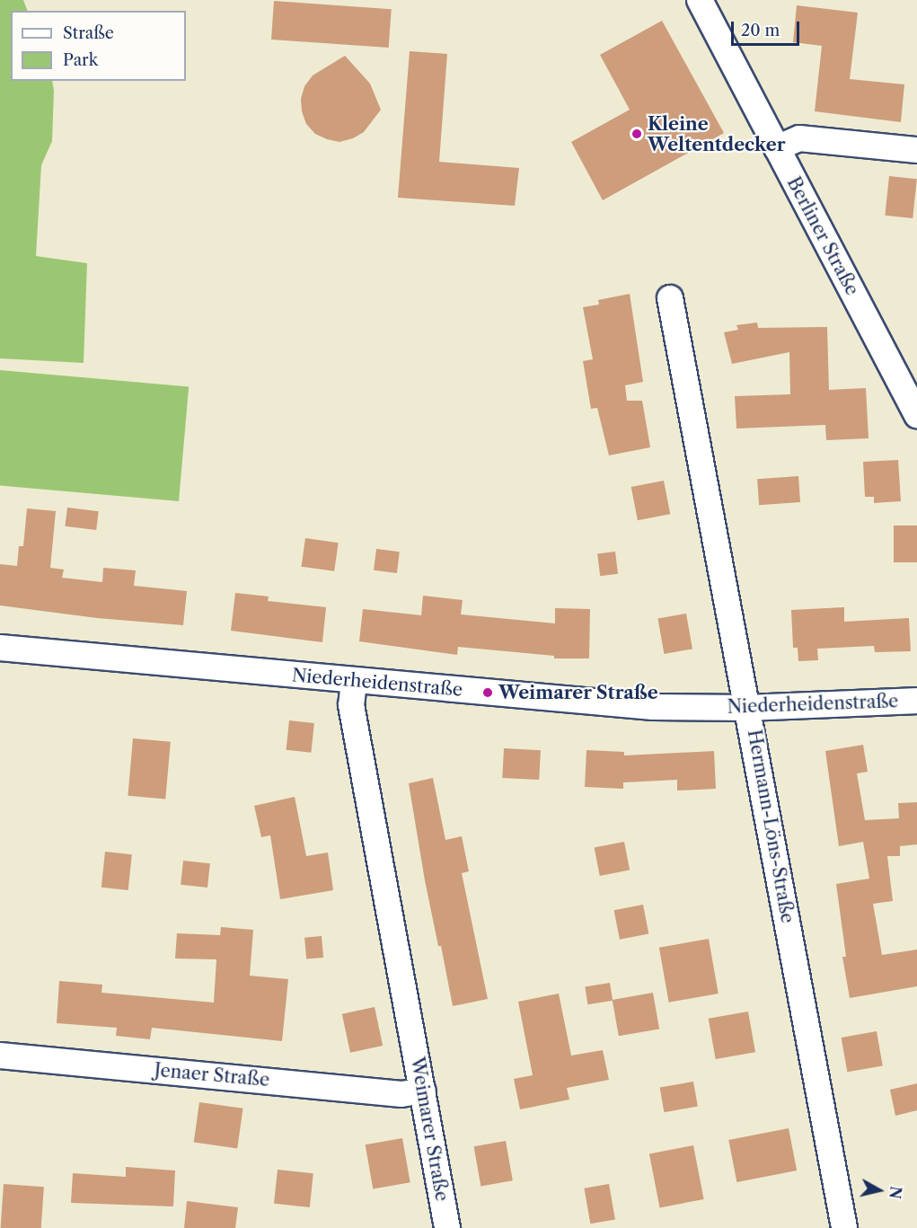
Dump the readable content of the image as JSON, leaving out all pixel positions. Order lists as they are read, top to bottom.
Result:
{
  "streets": {
    "street": [
      "Berliner Straße",
      "Niederheidenstraße",
      "Hermann-Löns-Straße",
      "Jenaer Straße",
      "Weimarer Straße"
    ]
  },
  "crossings": [
    ["Niederheidenstraße", "Hermann-Löns-Straße"],
    ["Niederheidenstraße", "Weimarer Straße"],
    ["Jenaer Straße", "Weimarer Straße"]
  ],
  "places": ["Kleine Weltentdecker", "Weimarer Straße"],
  "legend": ["Straße", "Park"],
  "scale_bar": "20 m",
  "north": "right"
}
